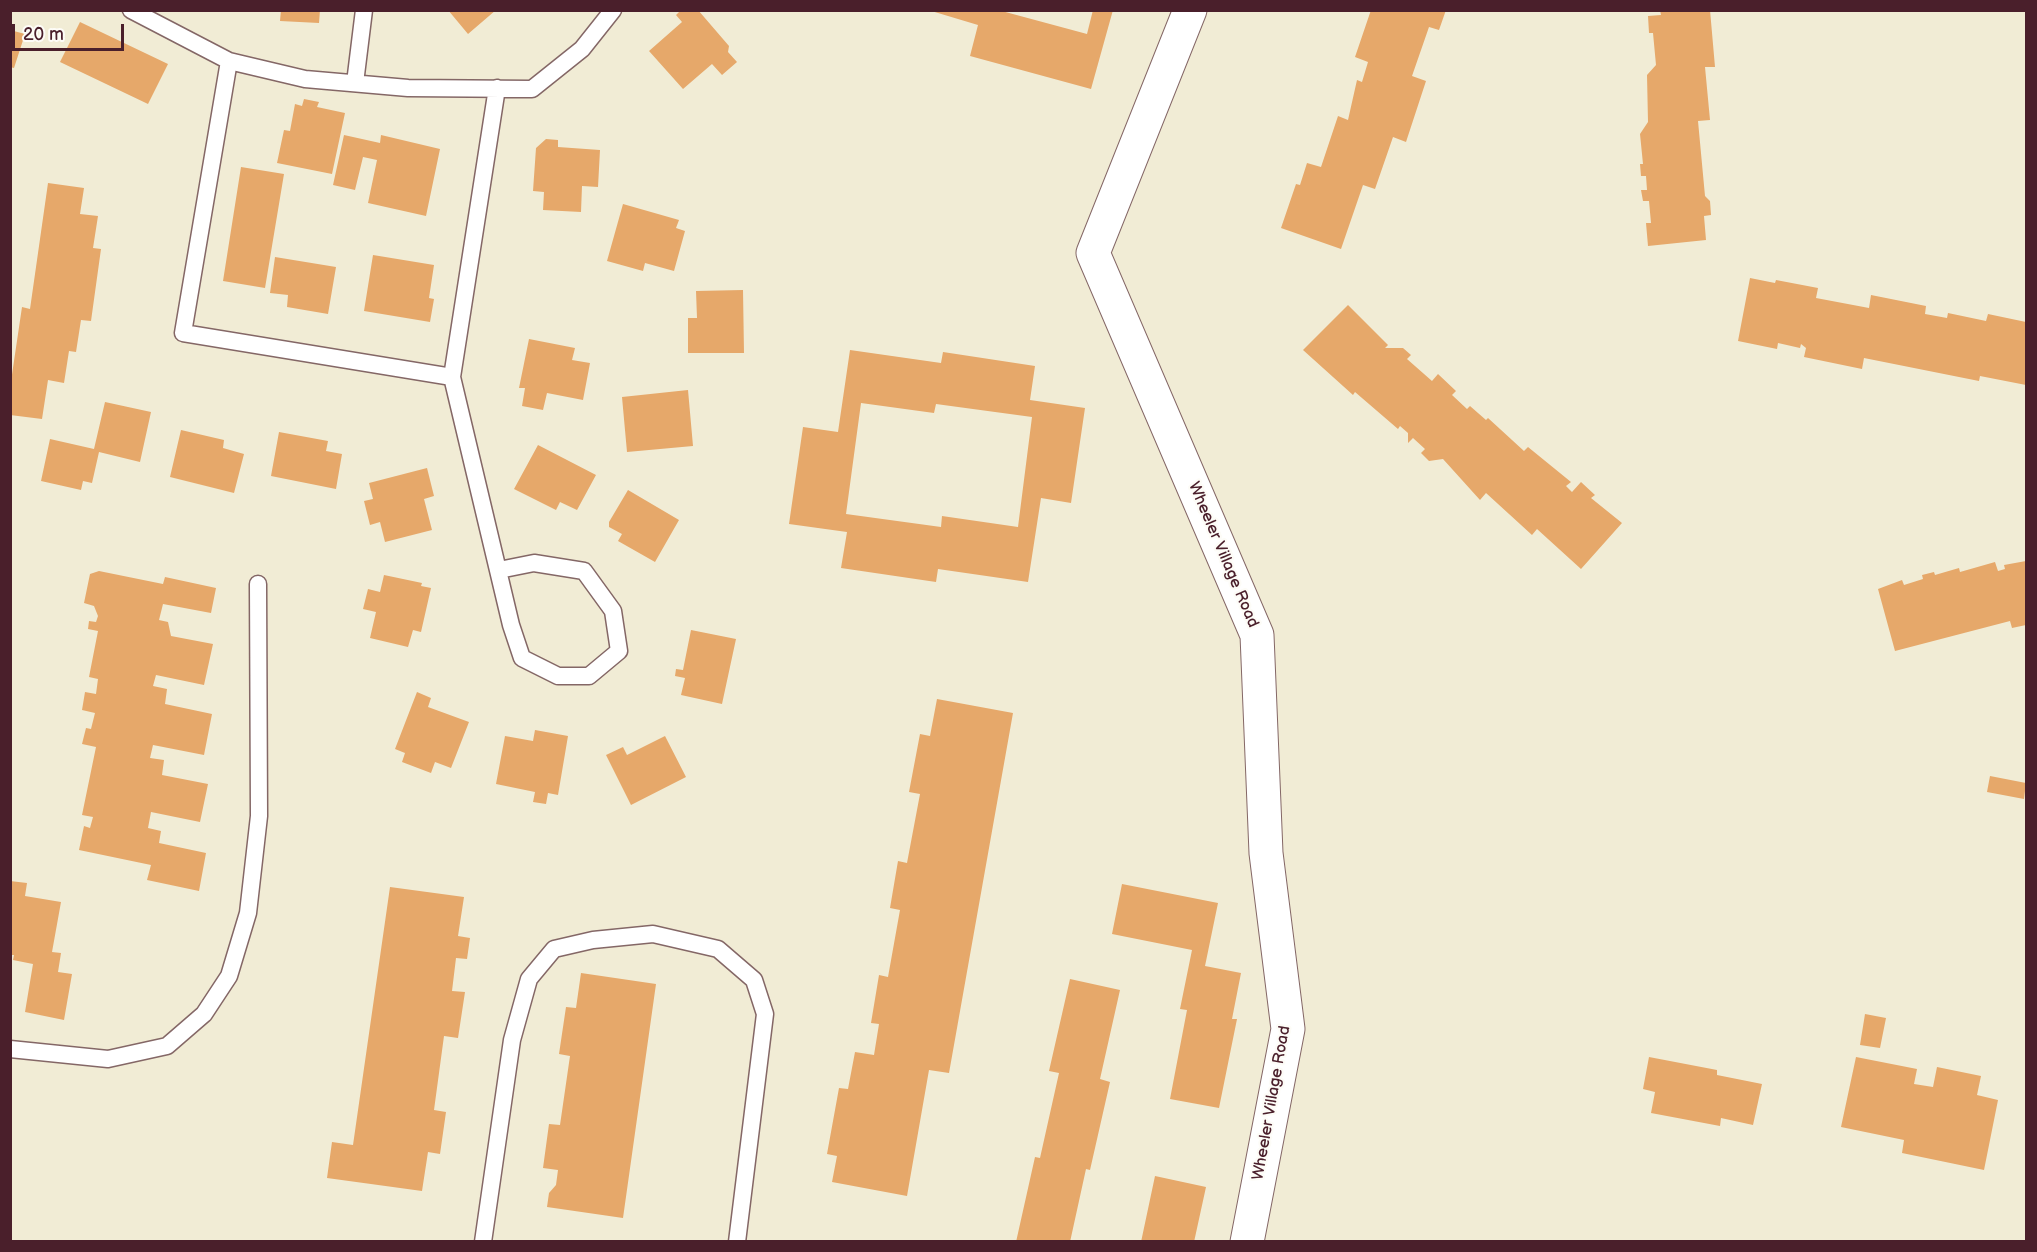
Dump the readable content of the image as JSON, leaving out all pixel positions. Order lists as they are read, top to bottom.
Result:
{
  "streets": {
    "street": ["Wheeler Village Road"]
  },
  "scale_bar": "20 m"
}
